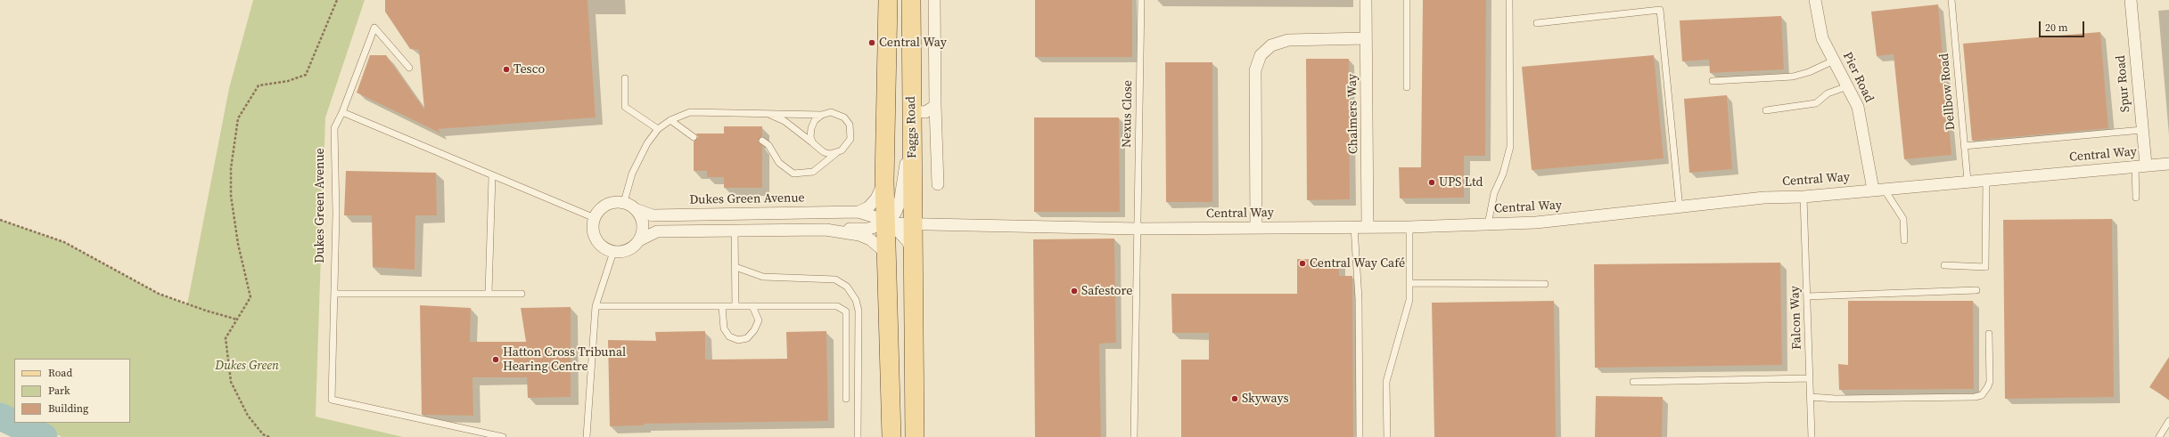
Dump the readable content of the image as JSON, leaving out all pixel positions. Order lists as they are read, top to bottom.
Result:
{
  "streets": {
    "main road": ["Faggs Road"],
    "street": [
      "Pier Road",
      "Spur Road",
      "Chalmers Way",
      "Central Way",
      "Dukes Green Avenue"
    ],
    "lane": ["Dellbow Road", "Nexus Close", "Falcon Way"]
  },
  "crossings": [
    ["Pier Road", "Central Way"],
    ["Spur Road", "Central Way"],
    ["Dellbow Road", "Central Way"],
    ["Nexus Close", "Central Way"],
    ["Chalmers Way", "Central Way"],
    ["Faggs Road", "Central Way"],
    ["Faggs Road", "Dukes Green Avenue"],
    ["Central Way", "Falcon Way"]
  ],
  "parks": ["Dukes Green"],
  "places": [
    "Central Way",
    "Tesco",
    "UPS Ltd",
    "Central Way Café",
    "Safestore",
    "Hatton Cross Tribunal Hearing Centre",
    "Skyways"
  ],
  "legend": ["Road", "Park", "Building"],
  "scale_bar": "20 m"
}
